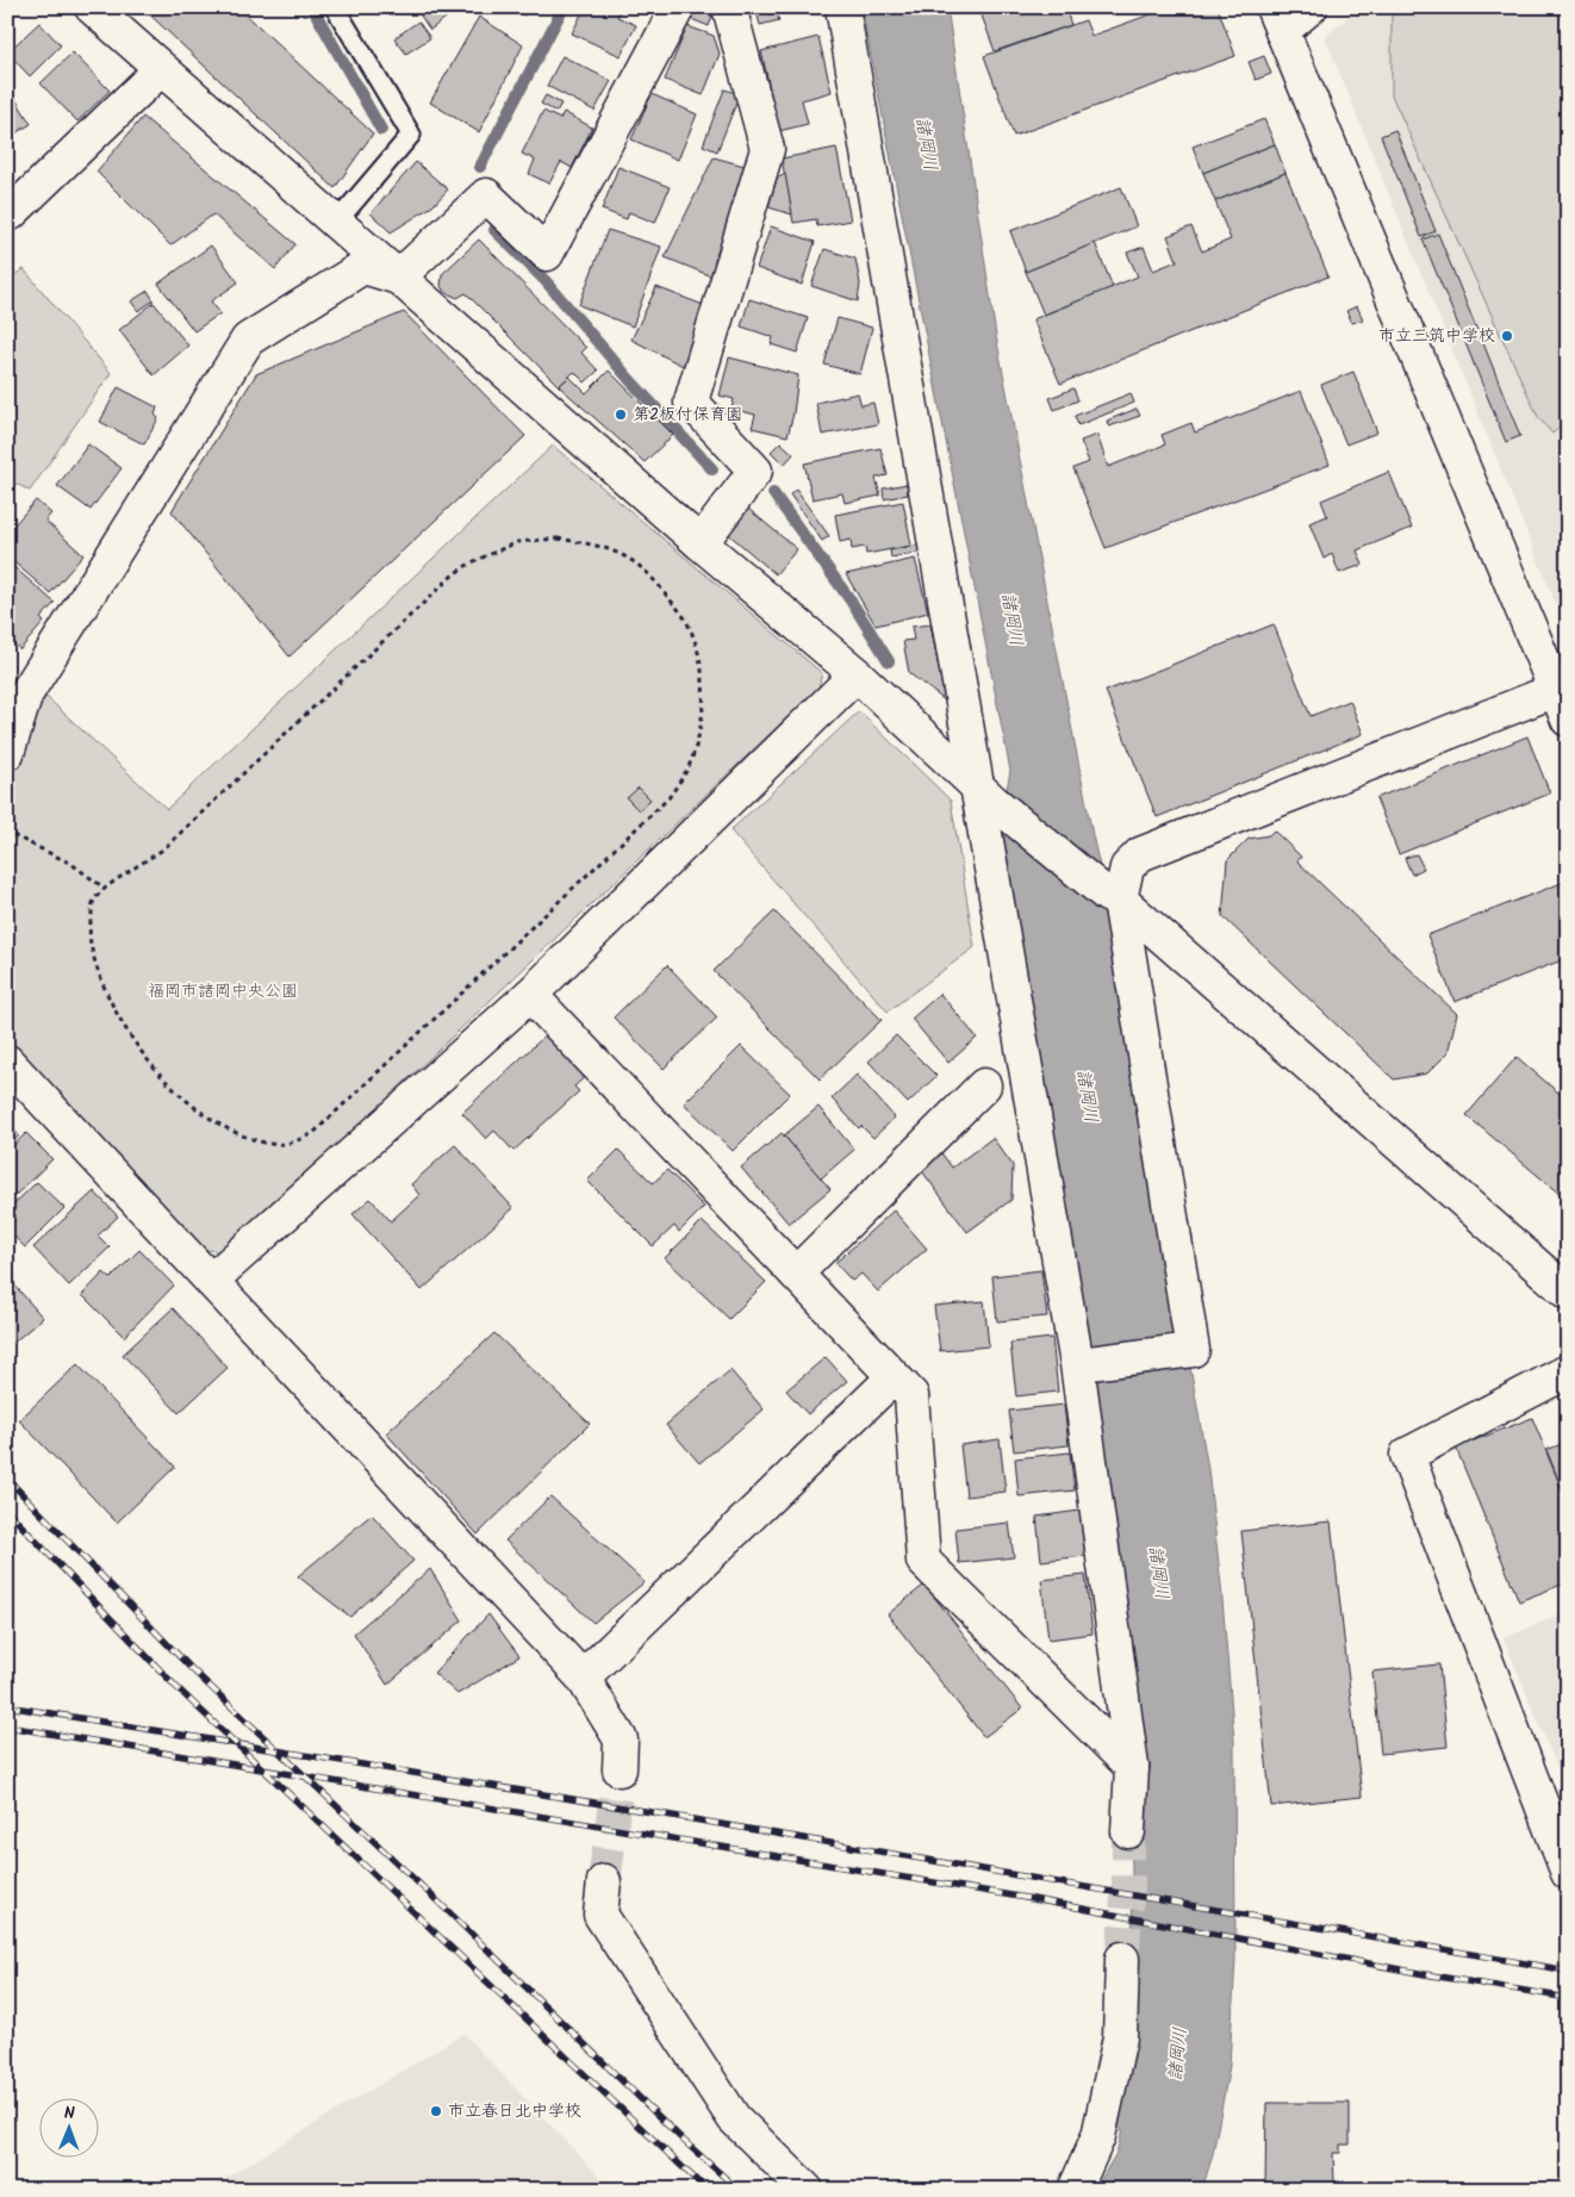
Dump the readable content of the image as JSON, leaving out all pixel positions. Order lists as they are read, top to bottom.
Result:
{
  "water": ["諸岡川"],
  "parks": ["福岡市諸岡中央公園"],
  "places": ["市立三筑中学校", "第2板付保育園", "市立春日北中学校"],
  "north": "top"
}
